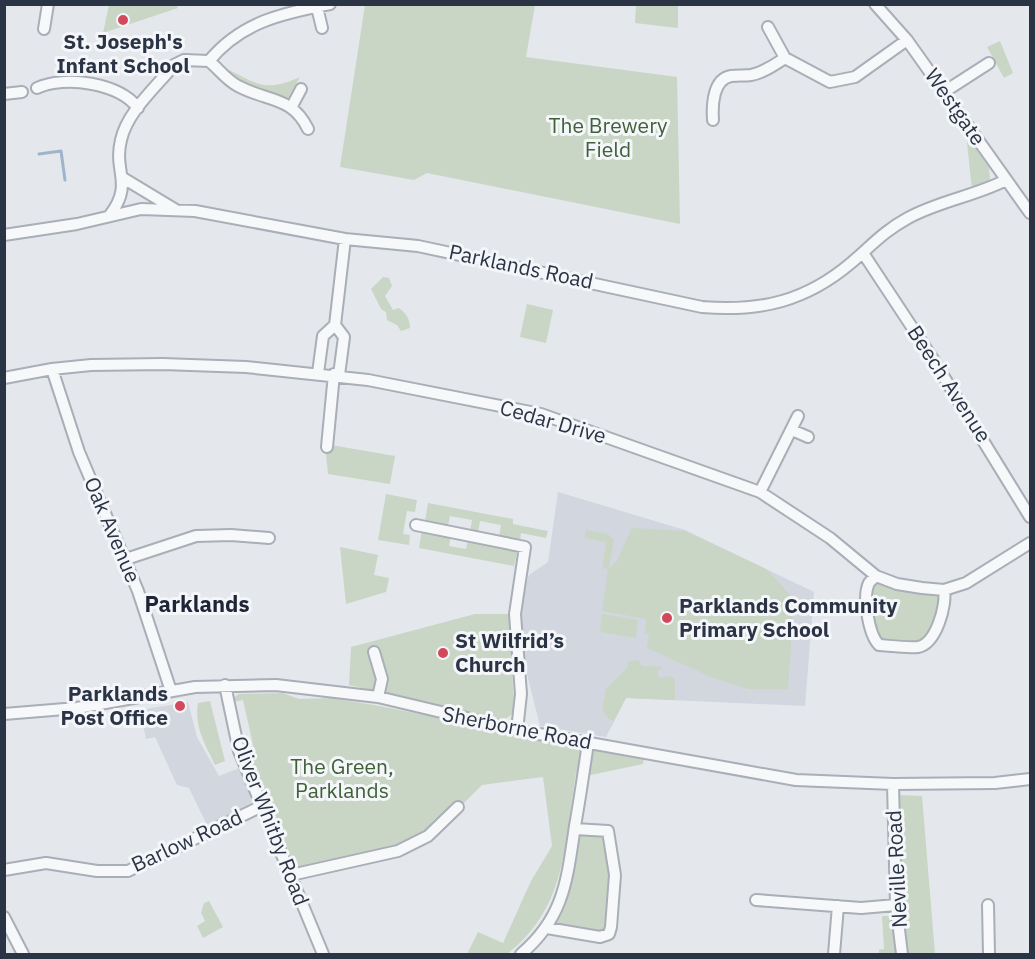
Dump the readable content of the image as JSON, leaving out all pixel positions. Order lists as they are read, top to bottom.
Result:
{
  "streets": {
    "street": [
      "Westgate",
      "Parklands Road",
      "Beech Avenue",
      "Cedar Drive",
      "Oak Avenue",
      "Sherborne Road",
      "Oliver Whitby Road",
      "Barlow Road",
      "Neville Road"
    ]
  },
  "crossings": [
    ["Westgate", "Parklands Road"],
    ["Parklands Road", "Beech Avenue"],
    ["Cedar Drive", "Oak Avenue"],
    ["Oak Avenue", "Sherborne Road"],
    ["Sherborne Road", "Oliver Whitby Road"],
    ["Sherborne Road", "Neville Road"],
    ["Oliver Whitby Road", "Barlow Road"]
  ],
  "districts": ["Parklands"],
  "parks": ["The Brewery Field", "The Green, Parklands"],
  "places": [
    "St. Joseph's Infant School",
    "Parklands Community Primary School",
    "St Wilfrid’s Church",
    "Parklands Post Office"
  ]
}
